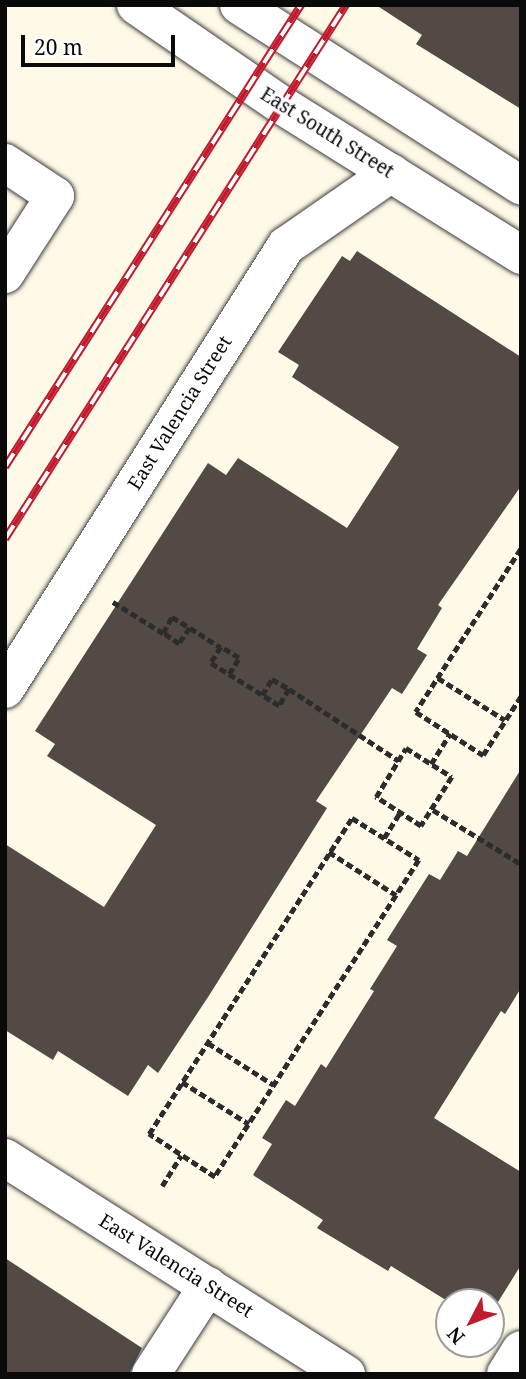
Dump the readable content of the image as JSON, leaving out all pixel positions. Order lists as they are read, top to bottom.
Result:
{
  "streets": {
    "street": ["East South Street", "East Valencia Street"]
  },
  "crossings": [
    ["East South Street", "East Valencia Street"]
  ],
  "scale_bar": "20 m",
  "north": "bottom left"
}
